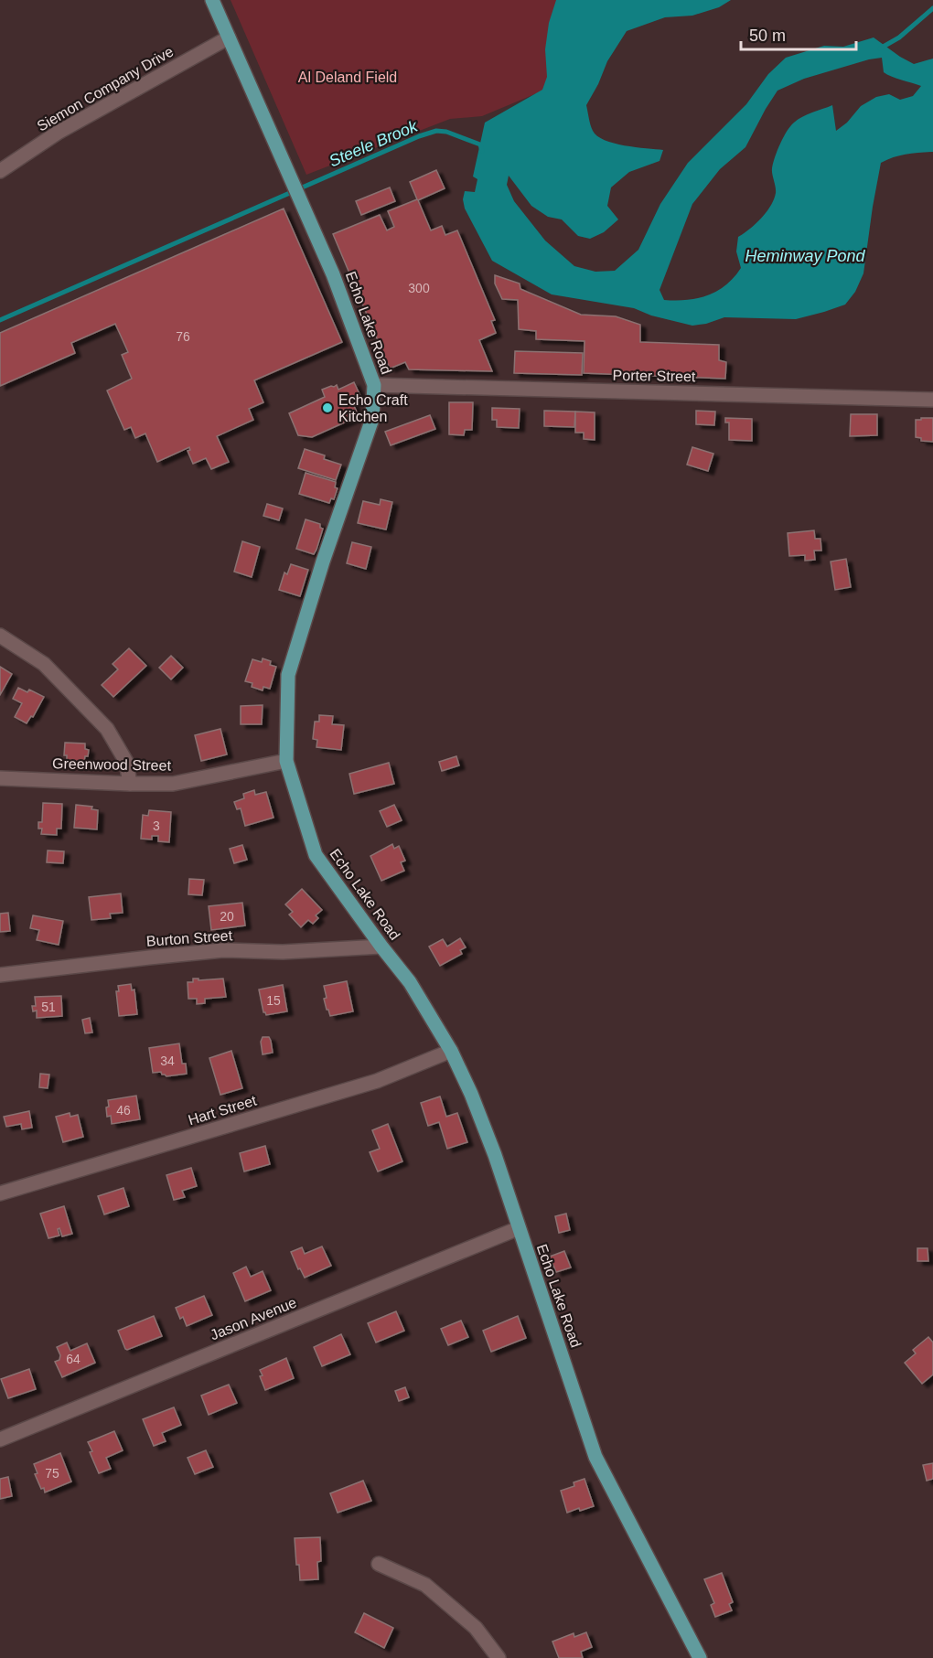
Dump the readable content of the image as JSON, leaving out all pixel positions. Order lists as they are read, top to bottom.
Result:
{
  "streets": {
    "main road": ["Echo Lake Road"],
    "street": [
      "Siemon Company Drive",
      "Porter Street",
      "Greenwood Street",
      "Burton Street",
      "Hart Street",
      "Jason Avenue"
    ]
  },
  "crossings": [
    ["Siemon Company Drive", "Echo Lake Road"],
    ["Echo Lake Road", "Porter Street"],
    ["Echo Lake Road", "Greenwood Street"],
    ["Echo Lake Road", "Burton Street"],
    ["Echo Lake Road", "Hart Street"],
    ["Echo Lake Road", "Jason Avenue"]
  ],
  "water": ["Steele Brook", "Heminway Pond"],
  "parks": ["Al Deland Field"],
  "places": ["Echo Craft Kitchen"],
  "house_numbers": [
    "300",
    "76",
    "3",
    "20",
    "15",
    "51",
    "34",
    "46",
    "64",
    "75"
  ],
  "scale_bar": "50 m"
}
